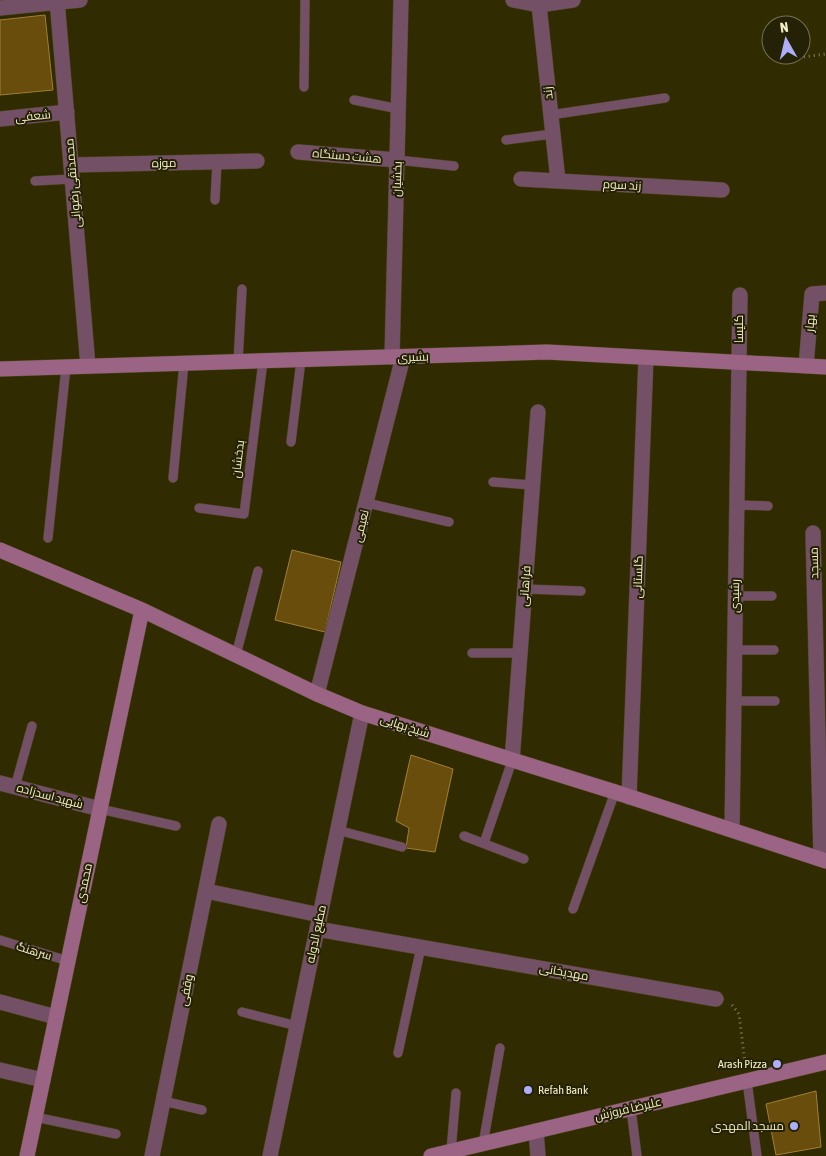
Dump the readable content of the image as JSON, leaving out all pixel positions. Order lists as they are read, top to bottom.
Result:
{
  "streets": {
    "street": [
      "زند",
      "شعفی",
      "هشت دستگاه",
      "موزه",
      "بخشیان",
      "محمدتقی رضوانی",
      "زند سوم",
      "بهار",
      "کلیسا",
      "بشیری",
      "نعیمی",
      "مسجد",
      "گلستانی",
      "فراهانی",
      "رشیدی",
      "شیخ بهایی",
      "شهید اسدزاده",
      "محمدی",
      "مطیع الدوله",
      "مهدیخانی",
      "وقفی",
      "علیرضا فروزش"
    ],
    "lane": ["بدخشان", "سرهنگ"]
  },
  "crossings": [
    ["زند", "زند سوم"],
    ["شعفی", "محمدتقی رضوانی"],
    ["هشت دستگاه", "بخشیان"],
    ["موزه", "محمدتقی رضوانی"],
    ["بخشیان", "بشیری"],
    ["بخشیان", "نعیمی"],
    ["محمدتقی رضوانی", "بشیری"],
    ["بهار", "بشیری"],
    ["کلیسا", "بشیری"],
    ["کلیسا", "رشیدی"],
    ["بشیری", "بدخشان"],
    ["بشیری", "نعیمی"],
    ["بشیری", "گلستانی"],
    ["بشیری", "رشیدی"],
    ["نعیمی", "شیخ بهایی"],
    ["مسجد", "شیخ بهایی"],
    ["گلستانی", "شیخ بهایی"],
    ["فراهانی", "شیخ بهایی"],
    ["رشیدی", "شیخ بهایی"],
    ["شیخ بهایی", "محمدی"],
    ["شیخ بهایی", "مطیع الدوله"],
    ["شهید اسدزاده", "محمدی"],
    ["محمدی", "سرهنگ"],
    ["مطیع الدوله", "مهدیخانی"],
    ["مهدیخانی", "وقفی"]
  ],
  "places": ["Arash Pizza", "Refah Bank", "مسجد المهدی"],
  "north": "top"
}
